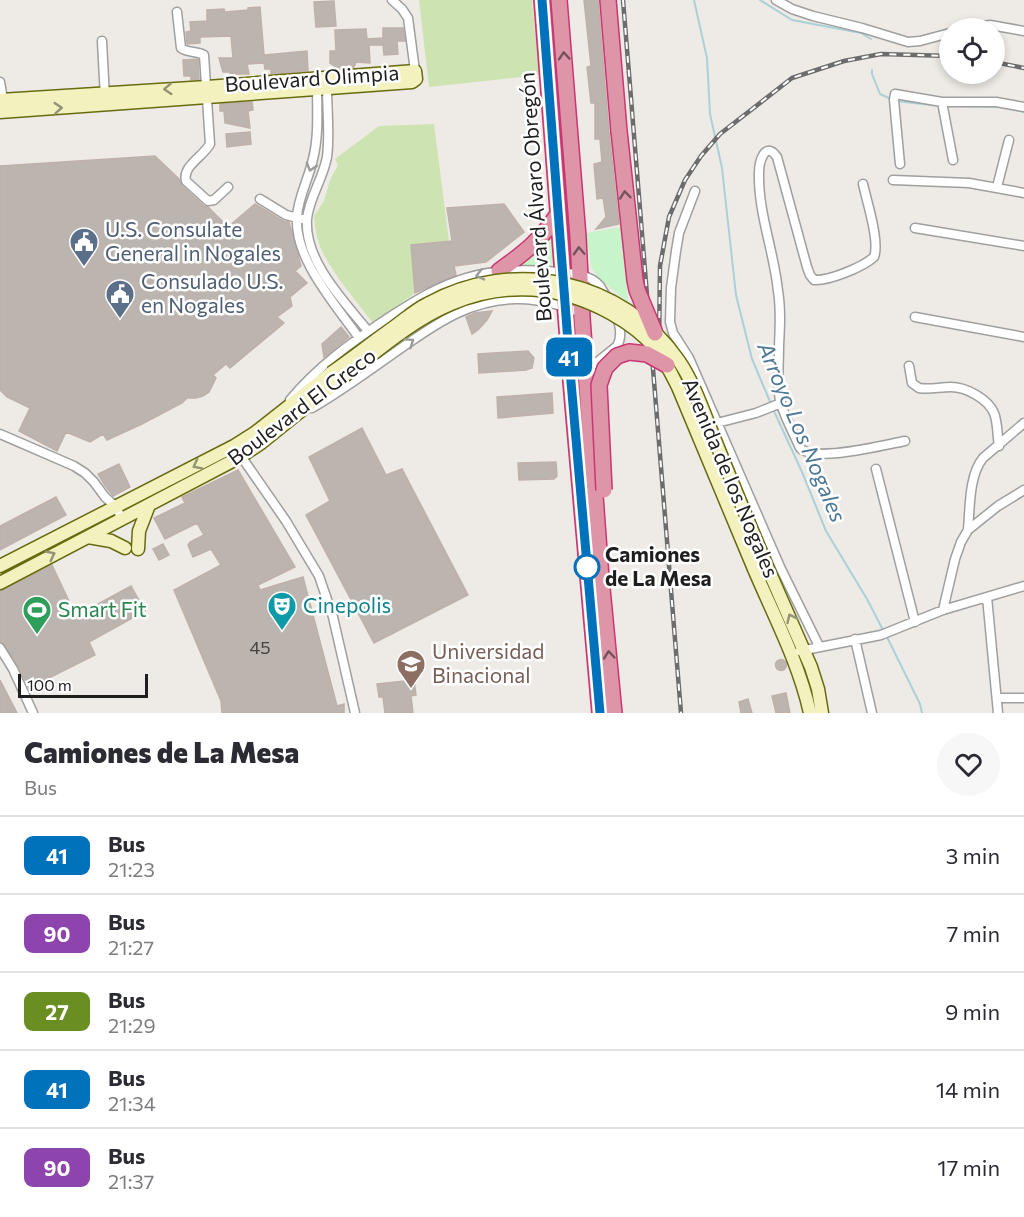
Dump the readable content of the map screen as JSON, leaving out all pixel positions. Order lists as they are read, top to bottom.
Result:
{
  "streets": {
    "highway": ["Boulevard Álvaro Obregón"],
    "main road": ["Boulevard Olimpia", "Boulevard El Greco", "Avenida de los Nogales"]
  },
  "crossings": [
    ["Boulevard Álvaro Obregón", "Boulevard El Greco"],
    ["Boulevard Álvaro Obregón", "Avenida de los Nogales"],
    ["Boulevard El Greco", "Avenida de los Nogales"]
  ],
  "water": ["Arroyo Los Nogales"],
  "places": {
    "public building": ["U.S. Consulate General in Nogales", "Consulado U.S. en Nogales"],
    "other": ["Camiones de La Mesa"],
    "theatre": ["Cinepolis"],
    "sports": ["Smart Fit"],
    "school or university": ["Universidad Binacional"]
  },
  "lines": ["bus line 41"],
  "house_numbers": ["45"],
  "scale_bar": "100 m",
  "page": {
    "on_map": "41",
    "scale": "100 m",
    "heading": ["Camiones de La Mesa", "Bus"],
    "list": [
      {
        "mark": "41",
        "name": "Bus",
        "note": "21:23",
        "value": "3 min"
      },
      {
        "mark": "90",
        "name": "Bus",
        "note": "21:27",
        "value": "7 min"
      },
      {
        "mark": "27",
        "name": "Bus",
        "note": "21:29",
        "value": "9 min"
      },
      {
        "mark": "41",
        "name": "Bus",
        "note": "21:34",
        "value": "14 min"
      },
      {
        "mark": "90",
        "name": "Bus",
        "note": "21:37",
        "value": "17 min"
      }
    ]
  }
}
